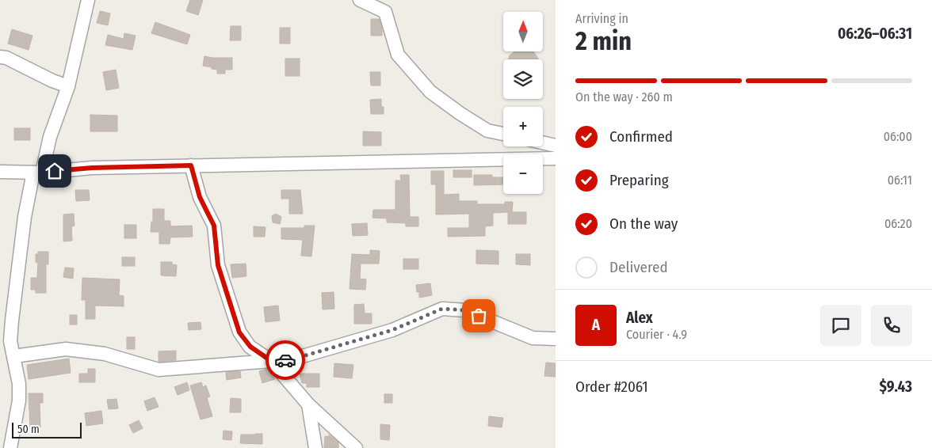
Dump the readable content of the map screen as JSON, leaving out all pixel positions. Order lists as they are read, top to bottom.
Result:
{
  "scale_bar": "50 m",
  "north": "top",
  "page": {
    "heading": ["2 min", "Arriving in", "06:26–06:31"],
    "panel": [
      "Alex",
      "Courier · 4.9",
      "Order #2061",
      "$9.43"
    ],
    "map_buttons": ["+", "−"],
    "bar": "On the way · 260 m",
    "list": [
      ["Confirmed", "06:00"],
      ["Preparing", "06:11"],
      ["On the way", "06:20"],
      "Delivered"
    ],
    "round": "A",
    "scale": "50 m"
  }
}
